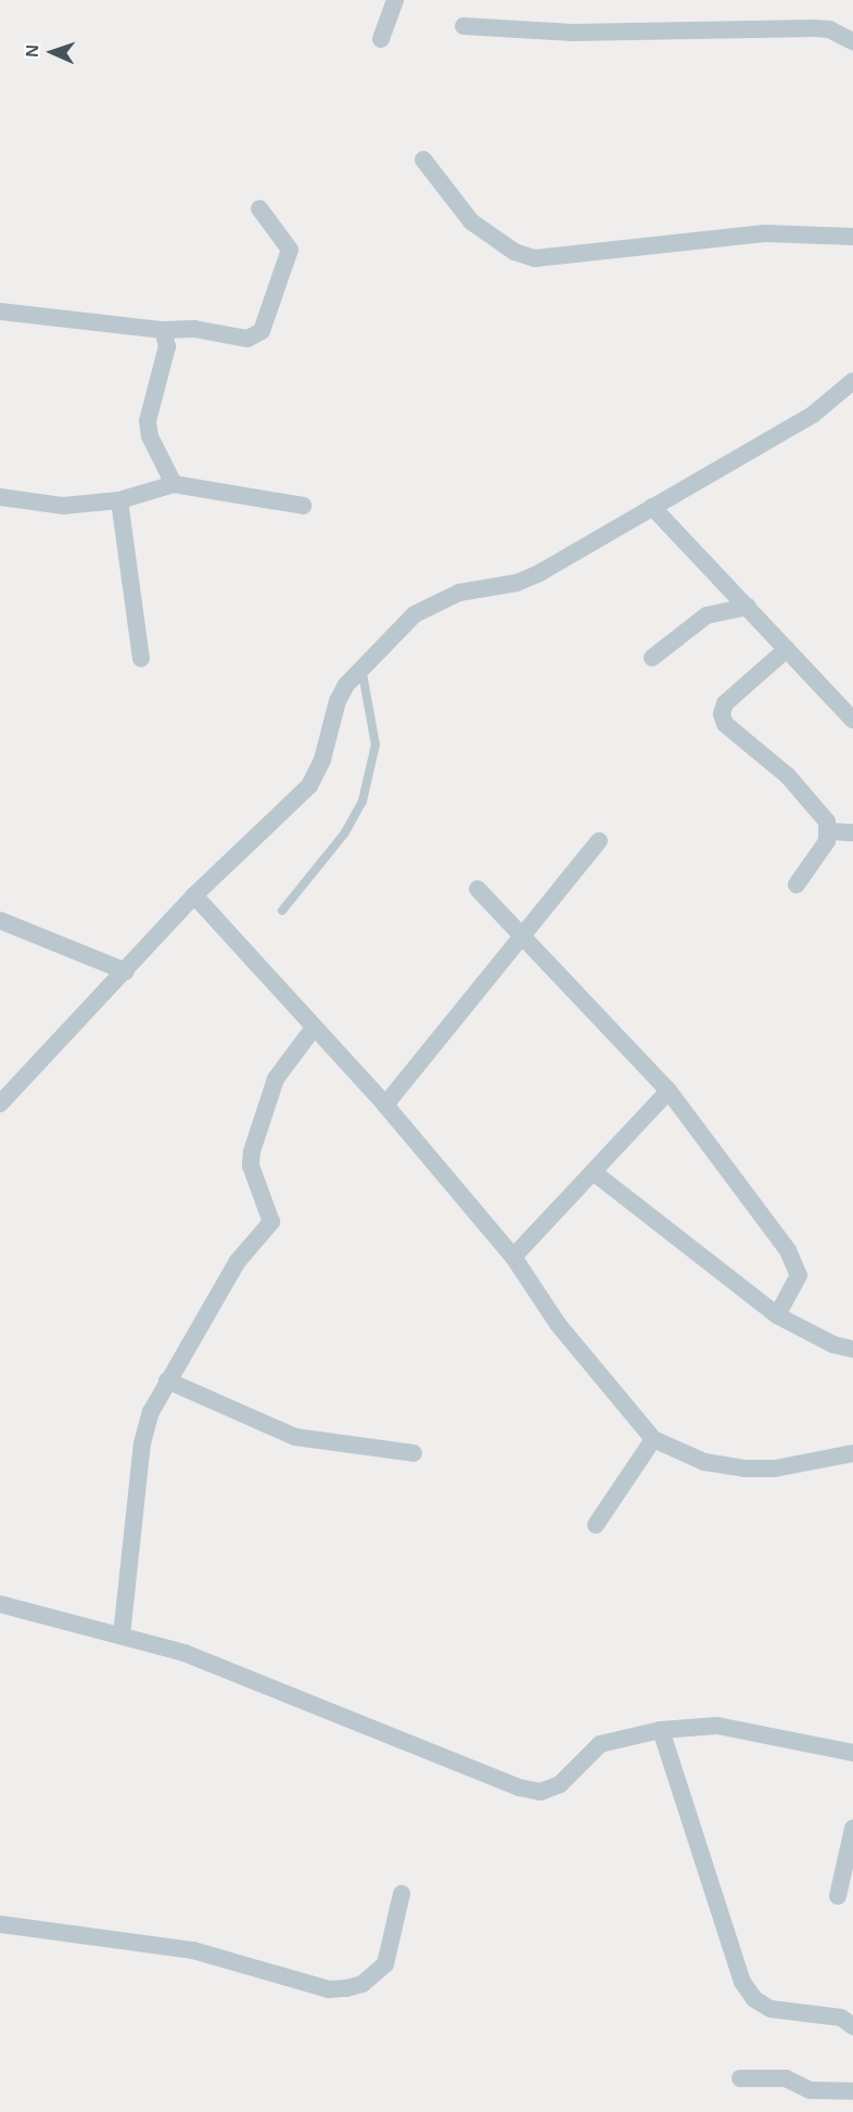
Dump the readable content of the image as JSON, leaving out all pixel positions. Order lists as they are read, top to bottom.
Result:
{
  "north": "left"
}
